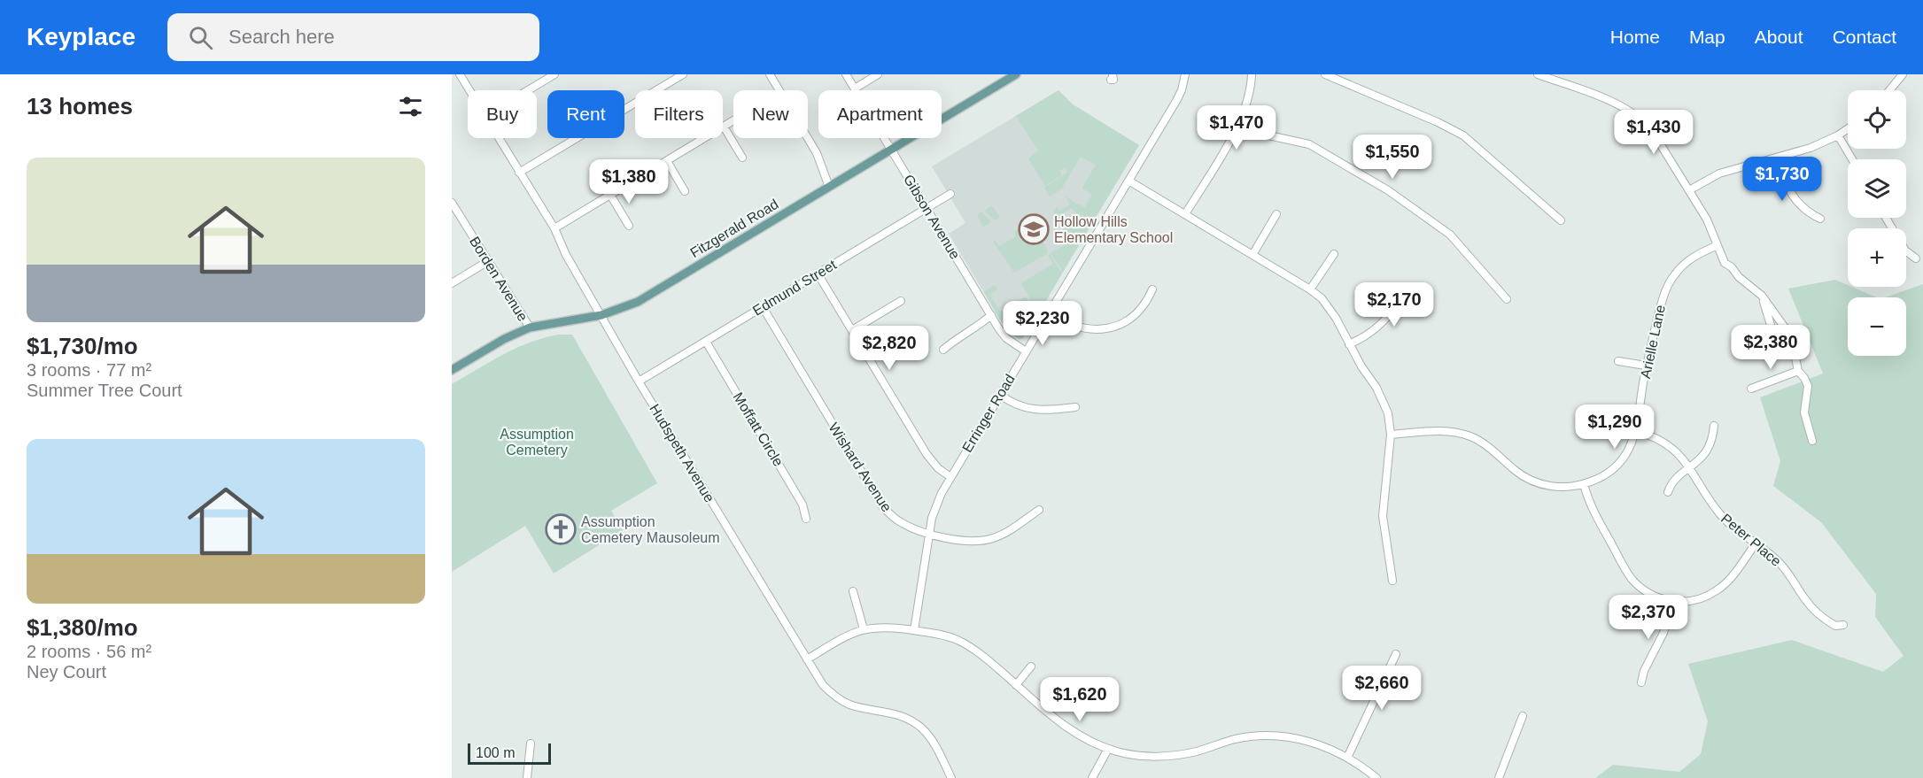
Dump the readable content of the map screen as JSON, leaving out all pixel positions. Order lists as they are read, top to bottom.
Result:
{
  "streets": {
    "main road": ["Fitzgerald Road"],
    "street": [
      "Gibson Avenue",
      "Borden Avenue",
      "Edmund Street",
      "Arielle Lane",
      "Erringer Road",
      "Moffatt Circle",
      "Hudspeth Avenue",
      "Wishard Avenue",
      "Peter Place"
    ]
  },
  "crossings": [
    ["Gibson Avenue", "Fitzgerald Road"],
    ["Gibson Avenue", "Edmund Street"],
    ["Gibson Avenue", "Erringer Road"],
    ["Fitzgerald Road", "Borden Avenue"],
    ["Fitzgerald Road", "Hudspeth Avenue"],
    ["Edmund Street", "Moffatt Circle"],
    ["Edmund Street", "Hudspeth Avenue"],
    ["Edmund Street", "Wishard Avenue"],
    ["Arielle Lane", "Peter Place"],
    ["Erringer Road", "Wishard Avenue"]
  ],
  "parks": ["Assumption Cemetery"],
  "places": {
    "school or university": ["Hollow Hills Elementary School"],
    "church": ["Assumption Cemetery Mausoleum"]
  },
  "scale_bar": "100 m",
  "page": {
    "header": "Keyplace",
    "search": "Search here",
    "nav": [
      "Home",
      "Map",
      "About",
      "Contact"
    ],
    "heading": "13 homes",
    "map_buttons": ["+", "−"],
    "chip": [
      "Buy",
      "Rent",
      "Filters",
      "New",
      "Apartment"
    ],
    "price": [
      "$1,470",
      "$1,430",
      "$1,550",
      "$1,730",
      "$1,380",
      "$2,170",
      "$2,230",
      "$2,380",
      "$2,820",
      "$1,290",
      "$2,370",
      "$2,660",
      "$1,620"
    ],
    "list": [
      {
        "name": "$1,730/mo",
        "note": "3 rooms · 77 m² · Summer Tree Court"
      },
      {
        "name": "$1,380/mo",
        "note": "2 rooms · 56 m² · Ney Court"
      }
    ],
    "scale": "100 m"
  }
}
